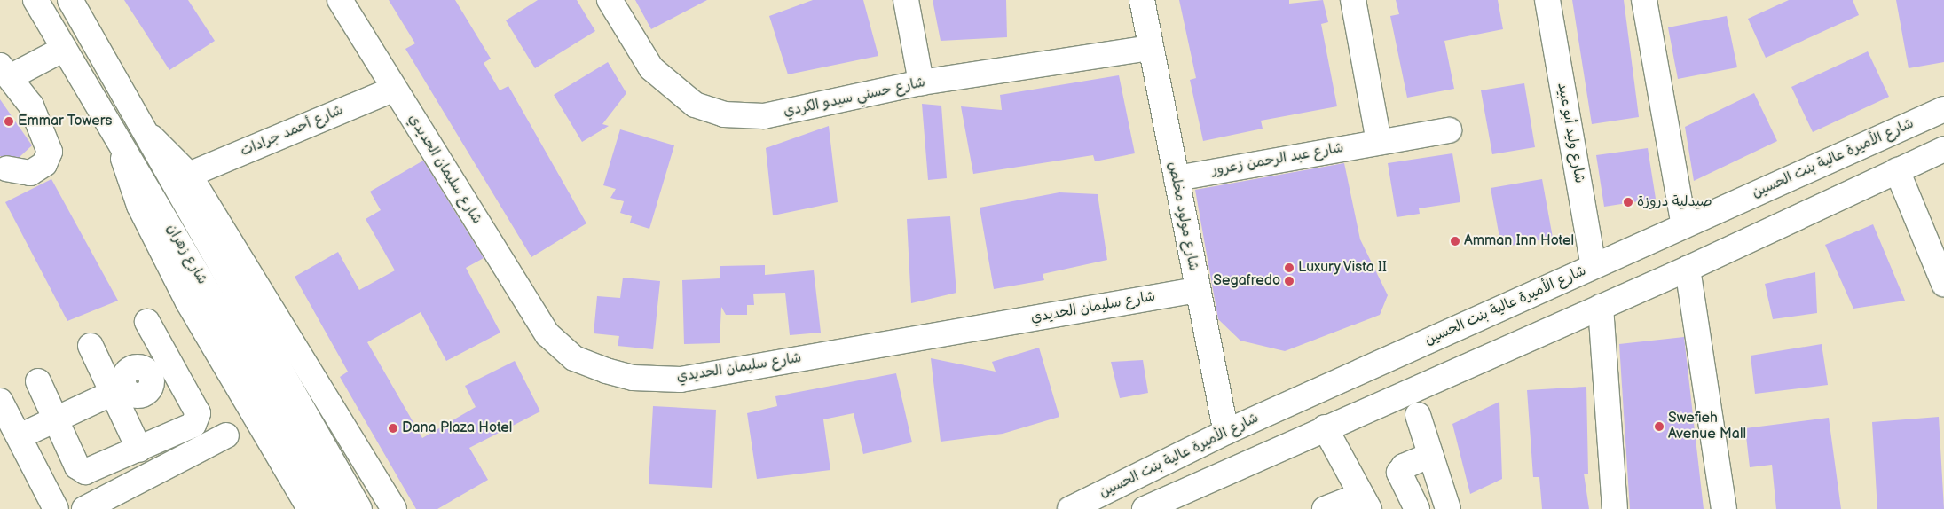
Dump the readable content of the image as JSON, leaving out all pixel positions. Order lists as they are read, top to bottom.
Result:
{
  "streets": {
    "street": [
      "شارع حسني سيدو الكردي",
      "شارع أحمد جرادات",
      "شارع وليد أبو عبيد",
      "شارع الأميرة عالية بنت الحسين",
      "شارع عبد الرحمن زعرور",
      "شارع سليمان الحديدي",
      "شارع مولود مخلص",
      "شارع زهران"
    ]
  },
  "crossings": [
    ["شارع حسني سيدو الكردي", "شارع مولود مخلص"],
    ["شارع أحمد جرادات", "شارع سليمان الحديدي"],
    ["شارع وليد أبو عبيد", "شارع الأميرة عالية بنت الحسين"],
    ["شارع الأميرة عالية بنت الحسين", "شارع مولود مخلص"],
    ["شارع عبد الرحمن زعرور", "شارع مولود مخلص"],
    ["شارع سليمان الحديدي", "شارع مولود مخلص"]
  ],
  "places": [
    "Emmar Towers",
    "صيدلية دروزة",
    "Amman Inn Hotel",
    "Luxury Vista II",
    "Segafredo",
    "Swefieh Avenue Mall",
    "Dana Plaza Hotel"
  ]
}
